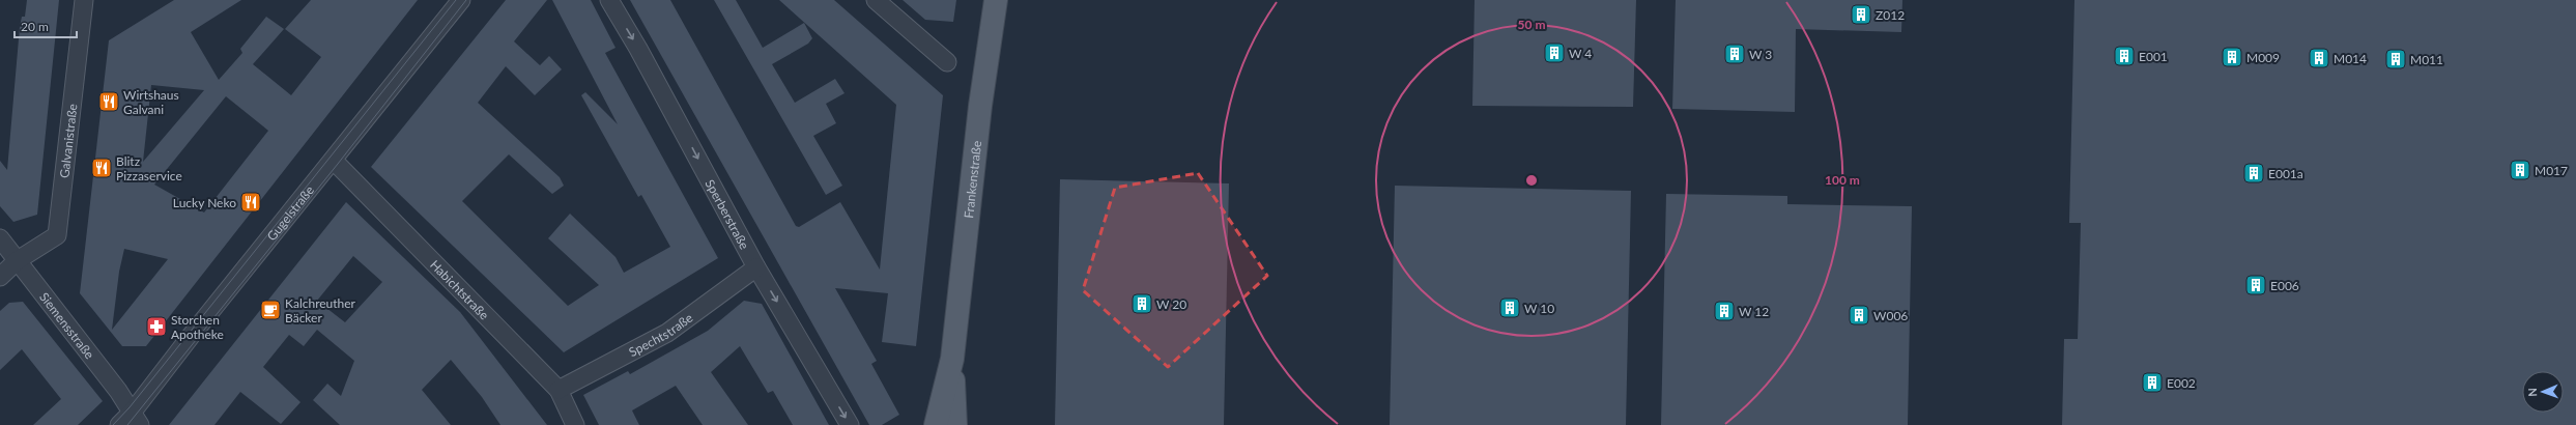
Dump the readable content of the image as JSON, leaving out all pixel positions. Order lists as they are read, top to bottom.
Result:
{
  "streets": {
    "main road": ["Frankenstraße"],
    "street": [
      "Galvanistraße",
      "Gugelstraße",
      "Sperberstraße",
      "Habichtstraße",
      "Siemensstraße",
      "Spechtstraße"
    ]
  },
  "crossings": [
    ["Galvanistraße", "Siemensstraße"],
    ["Gugelstraße", "Habichtstraße"],
    ["Gugelstraße", "Siemensstraße"],
    ["Sperberstraße", "Spechtstraße"],
    ["Habichtstraße", "Spechtstraße"]
  ],
  "one_way": ["Sperberstraße"],
  "places": {
    "building": [
      "Z012",
      "W 4",
      "W 3",
      "E001",
      "M009",
      "M014",
      "M011",
      "M017",
      "E001a",
      "E006",
      "W 20",
      "W 10",
      "W 12",
      "W006",
      "E002"
    ],
    "restaurant": ["Wirtshaus Galvani", "Blitz Pizzaservice", "Lucky Neko"],
    "cafe": ["Kalchreuther Bäcker"],
    "pharmacy": ["Storchen Apotheke"]
  },
  "scale_bar": "20 m",
  "north": "left",
  "rings": ["50 m", "100 m"]
}
